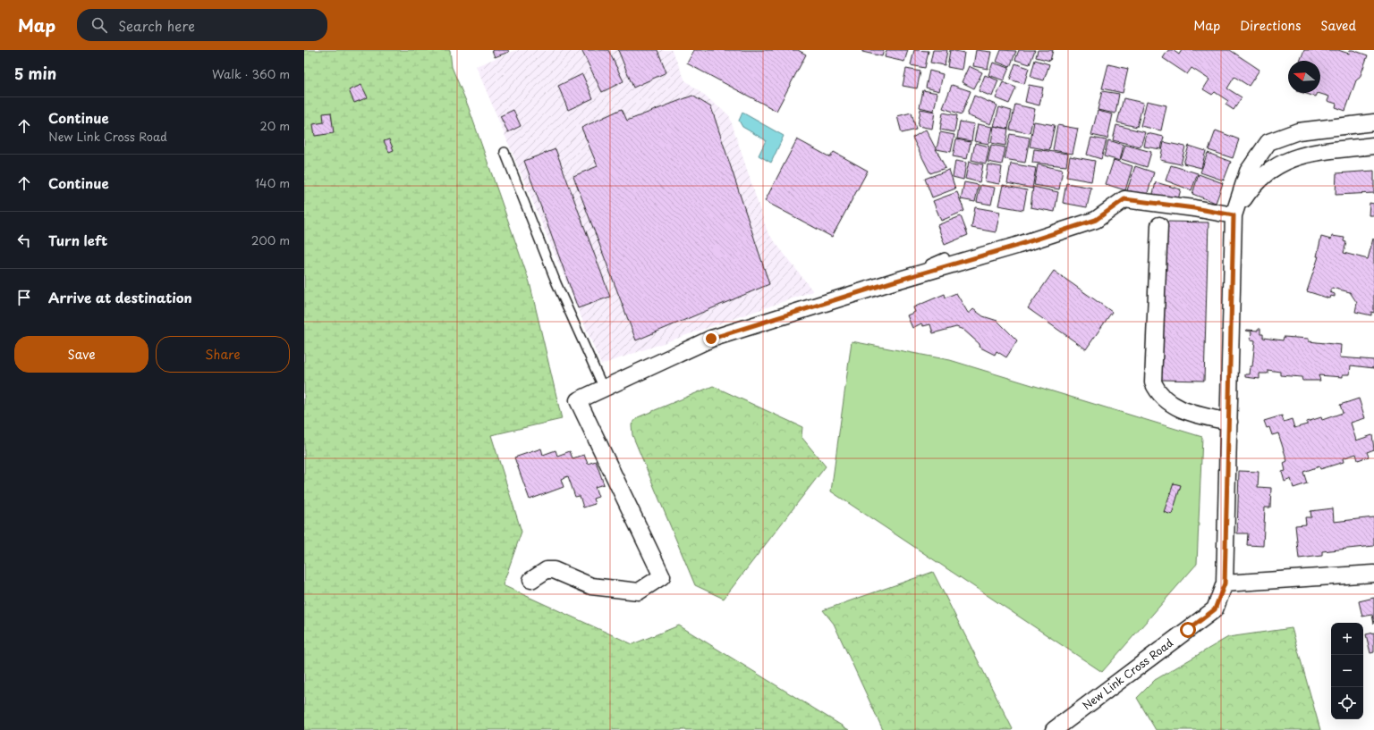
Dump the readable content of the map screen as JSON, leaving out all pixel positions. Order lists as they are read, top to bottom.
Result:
{
  "streets": {
    "street": ["New Link Cross Road"]
  },
  "north": "left",
  "page": {
    "header": "Map",
    "search": "Search here",
    "nav": ["Map", "Directions", "Saved"],
    "heading": ["5 min", "Walk · 360 m"],
    "list": [
      ["Continue", "New Link Cross Road", "20 m"],
      ["Continue", "140 m"],
      ["Turn left", "200 m"],
      "Arrive at destination"
    ],
    "buttons": ["Save", "Share"],
    "map_buttons": ["+", "−"]
  }
}
